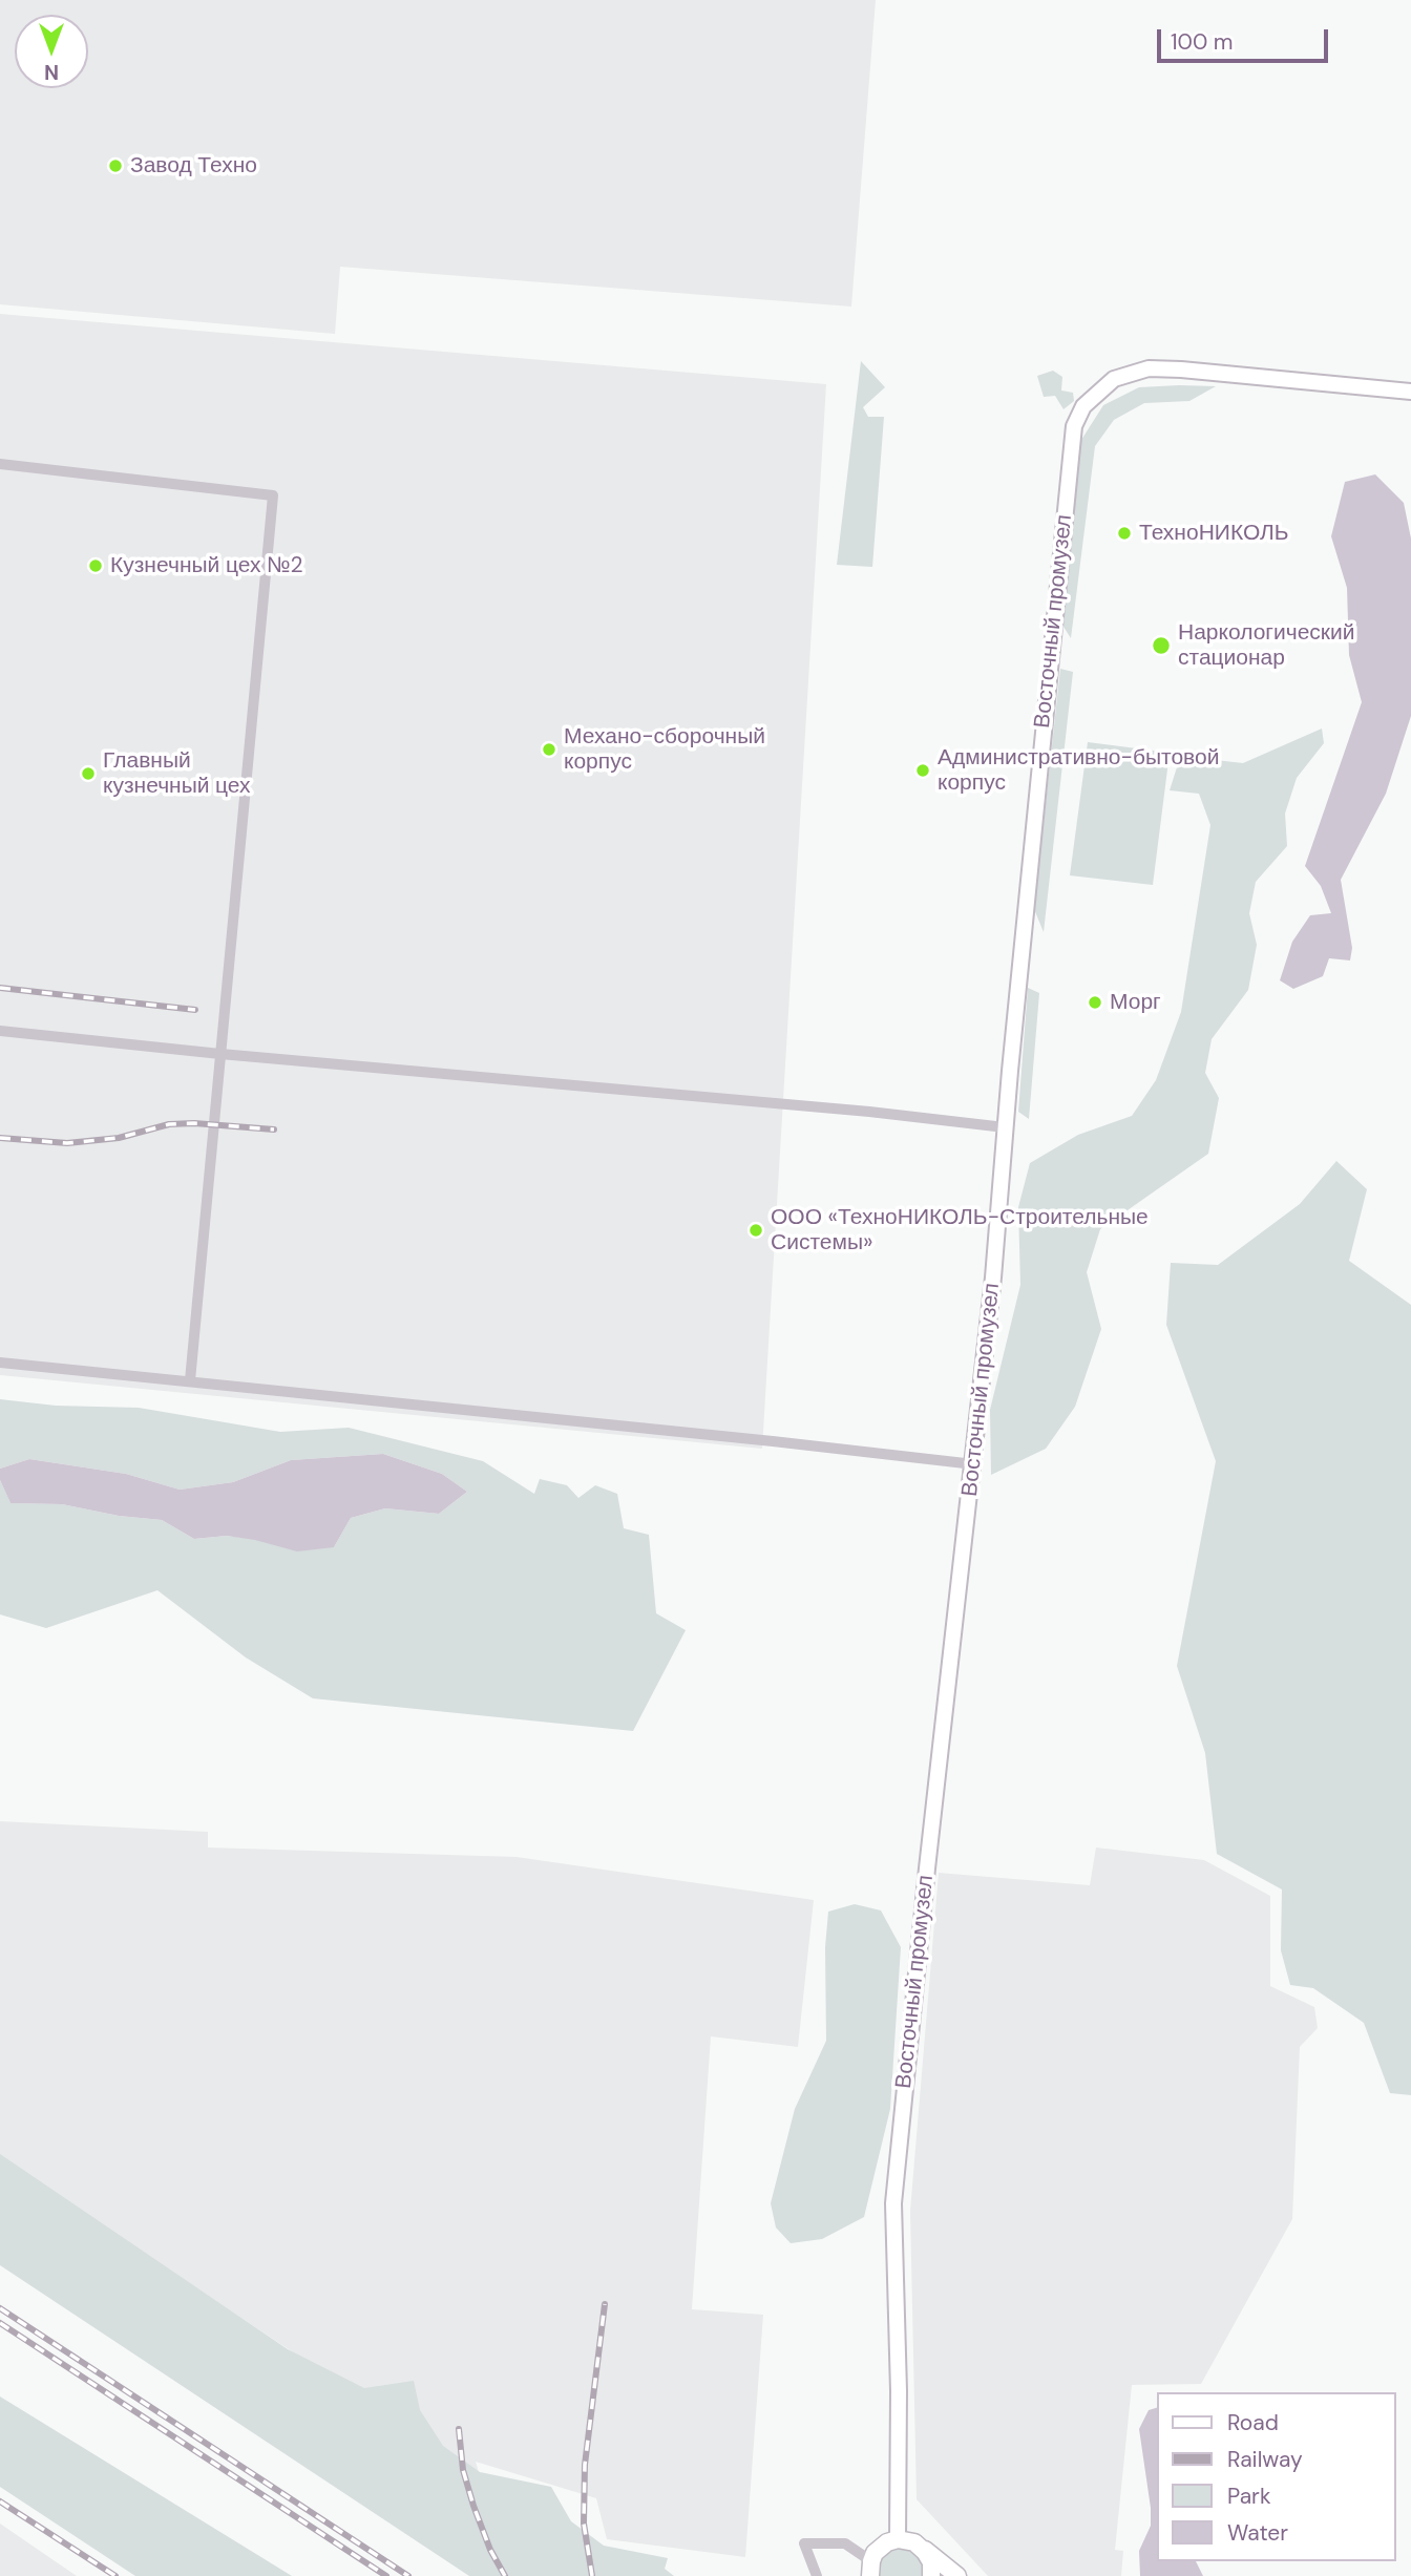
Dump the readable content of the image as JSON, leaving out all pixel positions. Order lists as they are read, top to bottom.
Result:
{
  "streets": {
    "street": ["Восточный промузел"]
  },
  "places": [
    "Завод Техно",
    "ТехноНИКОЛЬ",
    "Кузнечный цех №2",
    "Наркологический стационар",
    "Механо-сборочный корпус",
    "Административно-бытовой корпус",
    "Главный кузнечный цех",
    "Морг",
    "ООО «ТехноНИКОЛЬ-Строительные Системы»"
  ],
  "legend": [
    "Road",
    "Railway",
    "Park",
    "Water"
  ],
  "scale_bar": "100 m",
  "north": "bottom"
}
